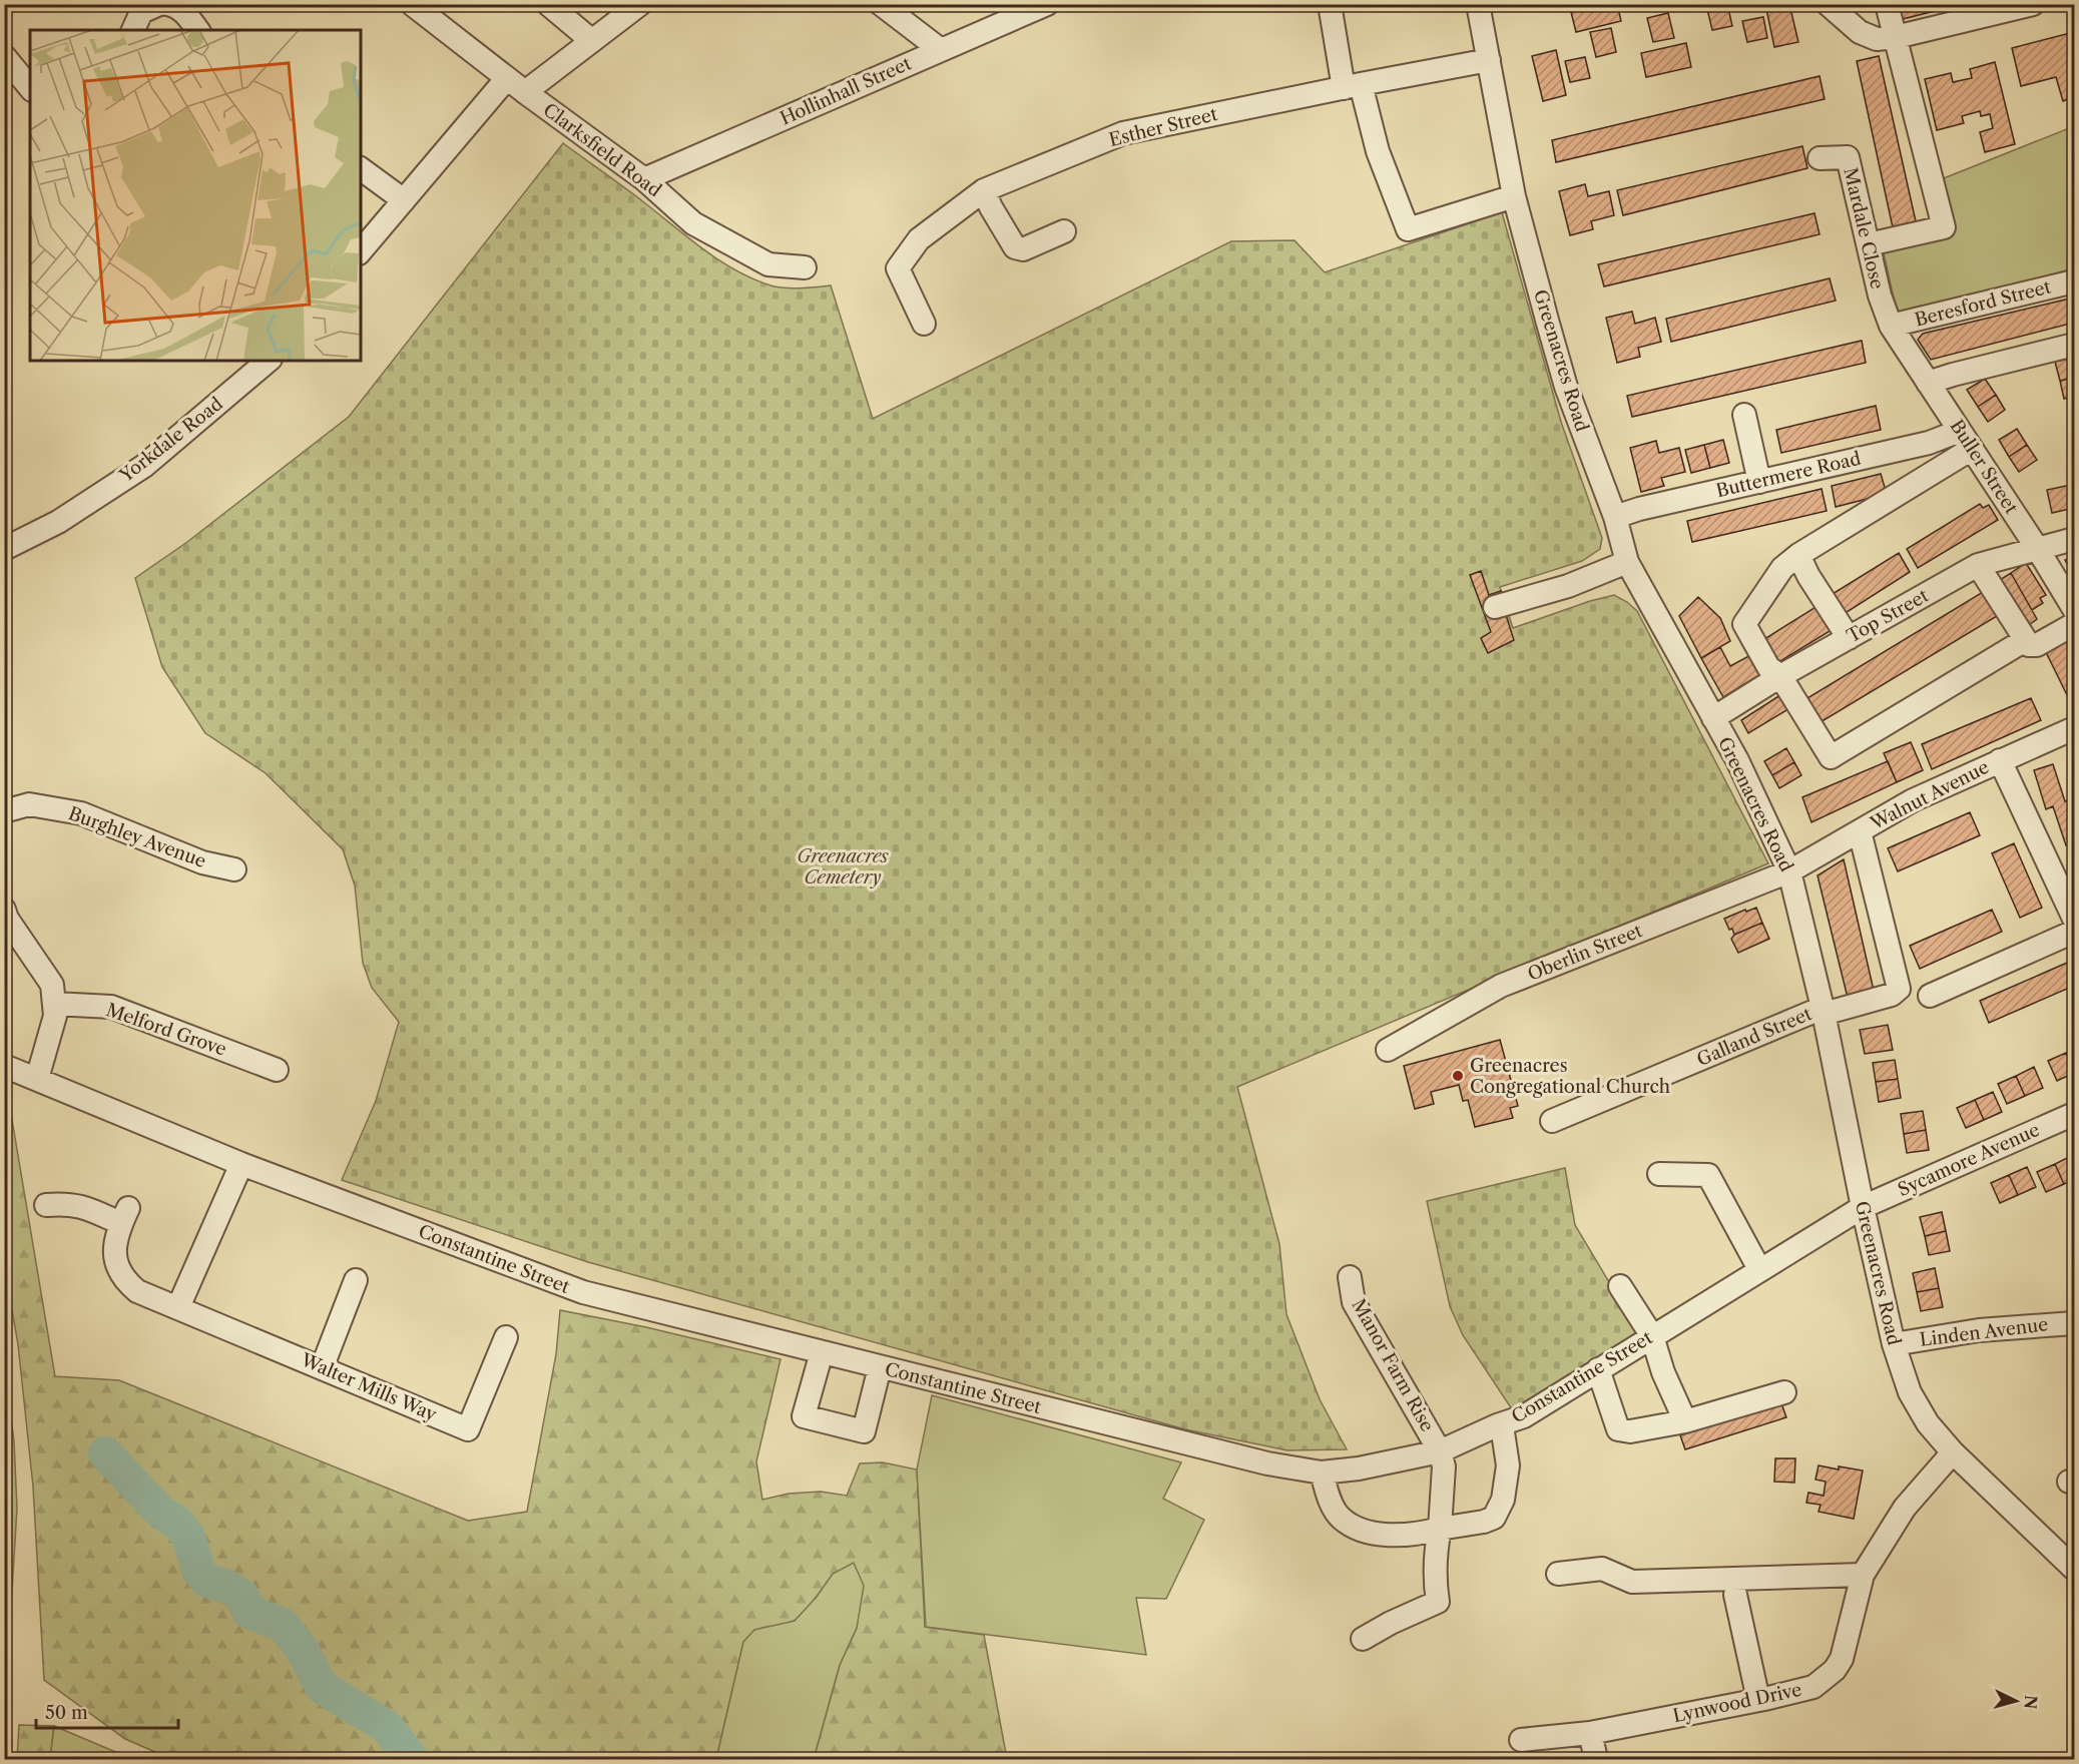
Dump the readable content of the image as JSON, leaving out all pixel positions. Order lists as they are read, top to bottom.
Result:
{
  "streets": {
    "street": [
      "Hollinhall Street",
      "Esther Street",
      "Clarksfield Road",
      "Mardale Close",
      "Beresford Street",
      "Greenacres Road",
      "Yorkdale Road",
      "Buller Street",
      "Buttermere Road",
      "Top Street",
      "Walnut Avenue",
      "Burghley Avenue",
      "Oberlin Street",
      "Melford Grove",
      "Galland Street",
      "Sycamore Avenue",
      "Constantine Street",
      "Linden Avenue",
      "Manor Farm Rise",
      "Walter Mills Way",
      "Lynwood Drive"
    ]
  },
  "crossings": [
    ["Hollinhall Street", "Clarksfield Road"],
    ["Esther Street", "Greenacres Road"],
    ["Mardale Close", "Beresford Street"],
    ["Mardale Close", "Buller Street"],
    ["Beresford Street", "Buller Street"],
    ["Greenacres Road", "Buttermere Road"],
    ["Greenacres Road", "Top Street"],
    ["Greenacres Road", "Walnut Avenue"],
    ["Greenacres Road", "Oberlin Street"],
    ["Greenacres Road", "Galland Street"],
    ["Greenacres Road", "Sycamore Avenue"],
    ["Greenacres Road", "Constantine Street"],
    ["Greenacres Road", "Linden Avenue"],
    ["Greenacres Road", "Lynwood Drive"],
    ["Buller Street", "Buttermere Road"],
    ["Buller Street", "Top Street"],
    ["Walnut Avenue", "Oberlin Street"],
    ["Walnut Avenue", "Galland Street"],
    ["Sycamore Avenue", "Constantine Street"],
    ["Constantine Street", "Manor Farm Rise"]
  ],
  "parks": ["Greenacres Cemetery"],
  "places": ["Greenacres Congregational Church"],
  "scale_bar": "50 m",
  "north": "right"
}
